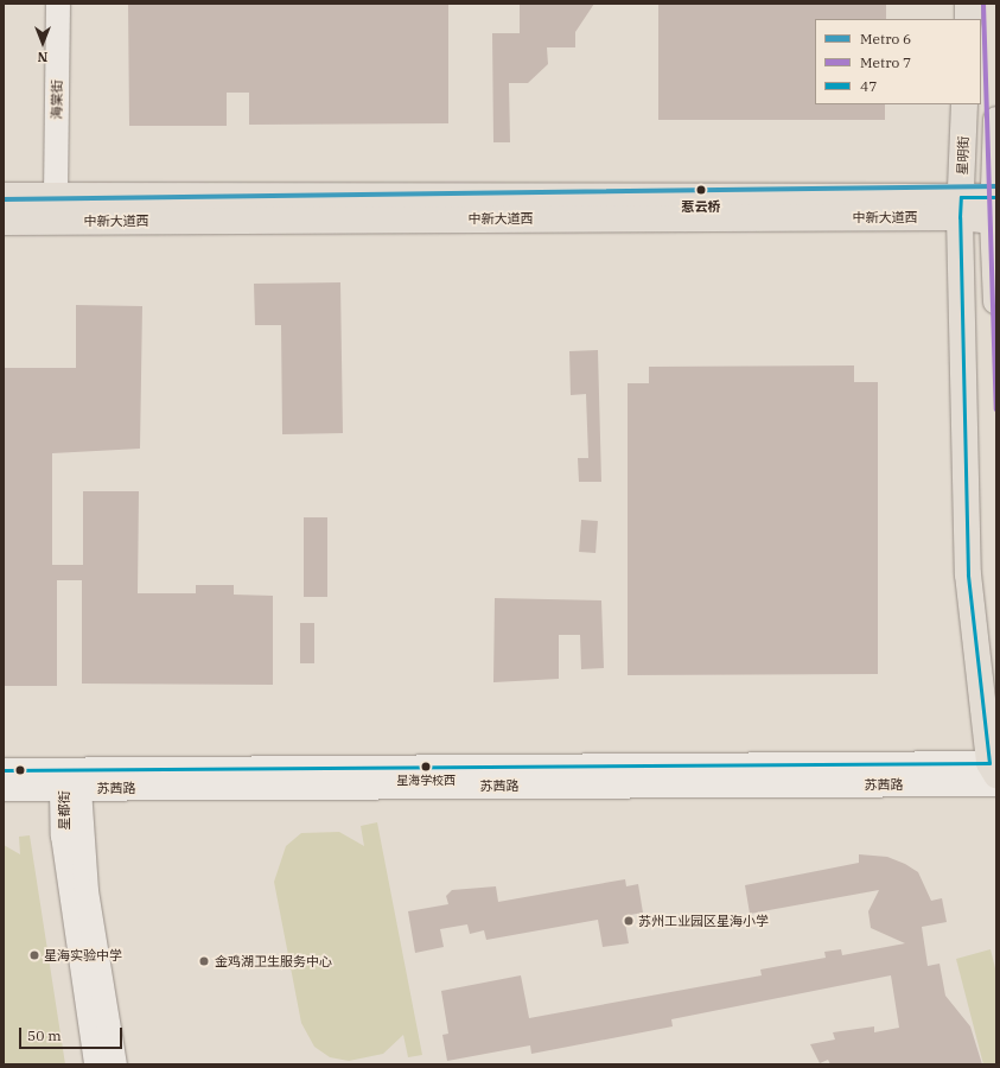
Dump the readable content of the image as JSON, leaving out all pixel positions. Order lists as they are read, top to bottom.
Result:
{
  "streets": {
    "main road": [
      "海棠街",
      "星明街",
      "中新大道西",
      "苏茜路",
      "星都街"
    ]
  },
  "crossings": [
    ["海棠街", "中新大道西"],
    ["星明街", "中新大道西"],
    ["星明街", "苏茜路"],
    ["苏茜路", "星都街"]
  ],
  "places": [
    "惹云桥",
    "星海学校西",
    "苏州工业园区星海小学",
    "星海实验中学",
    "金鸡湖卫生服务中心"
  ],
  "lines": ["metro line 7", "metro line 6", "transit line 47"],
  "legend": ["Metro 6", "Metro 7", "47"],
  "scale_bar": "50 m",
  "north": "bottom"
}
